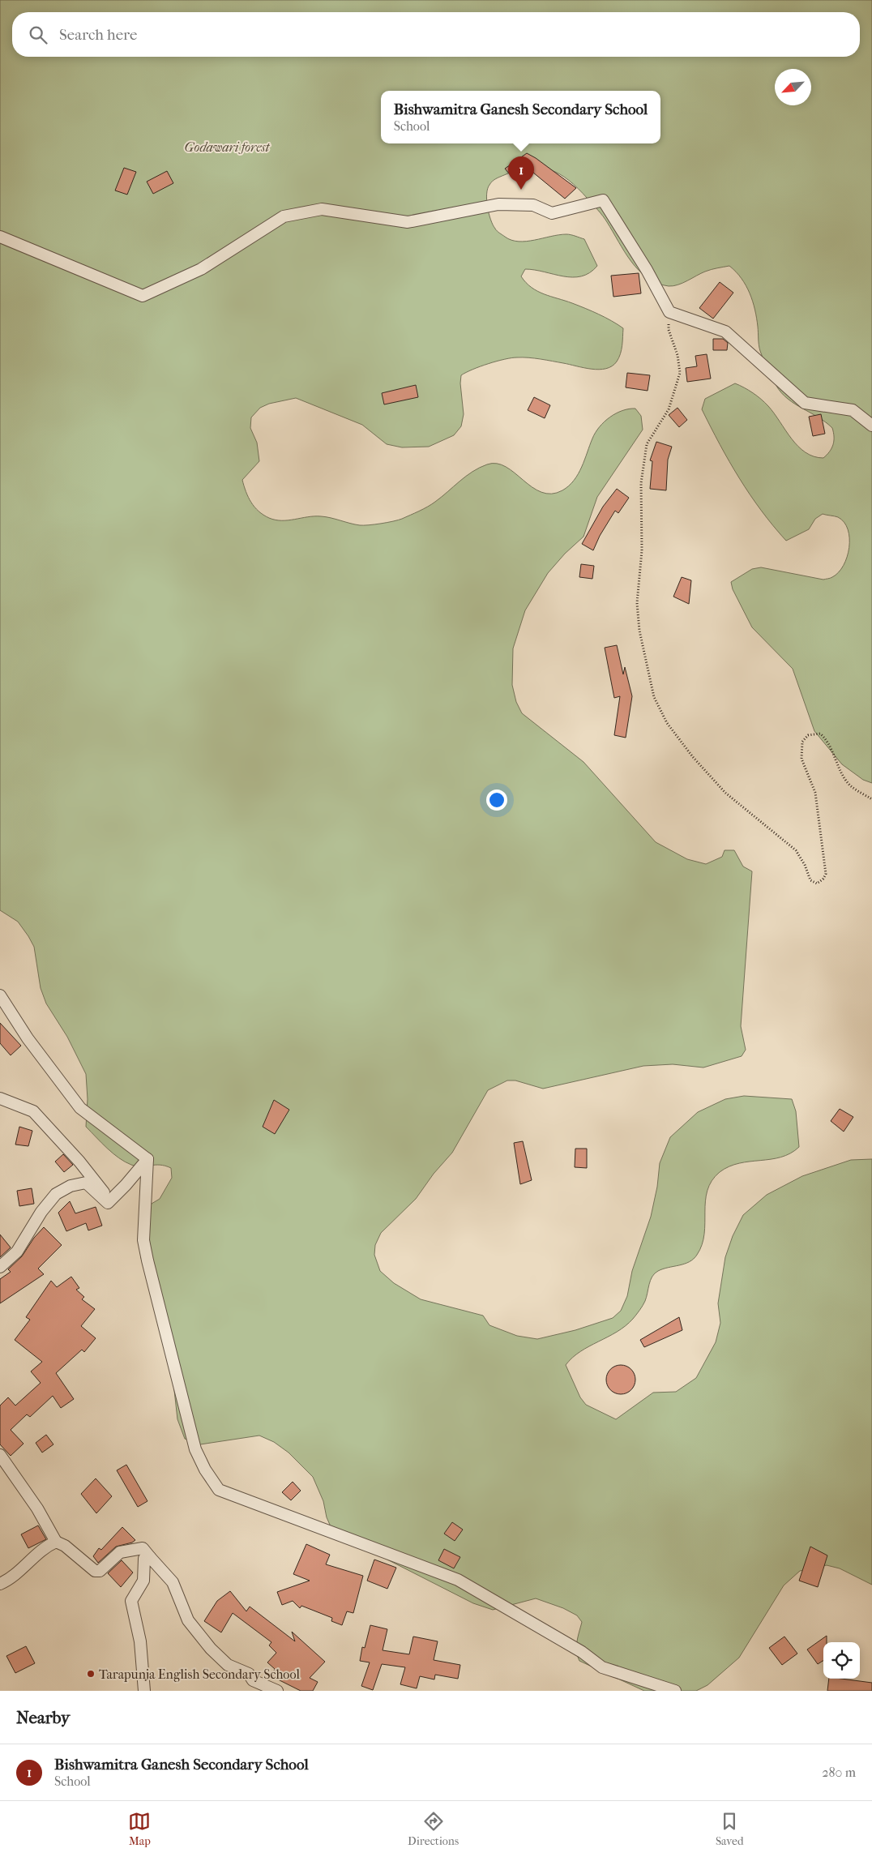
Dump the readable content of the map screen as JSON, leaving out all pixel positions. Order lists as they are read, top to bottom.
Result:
{
  "parks": ["Godawari forest"],
  "places": ["Tarapunja English Secondary School"],
  "north": "bottom left",
  "page": {
    "search": "Search here",
    "popup": ["Bishwamitra Ganesh Secondary School", "School"],
    "pins": "1",
    "heading": "Nearby",
    "list": [
      {
        "mark": "1",
        "name": "Bishwamitra Ganesh Secondary School",
        "note": "School",
        "value": "280 m"
      }
    ],
    "nav": ["Map", "Directions", "Saved"]
  }
}
